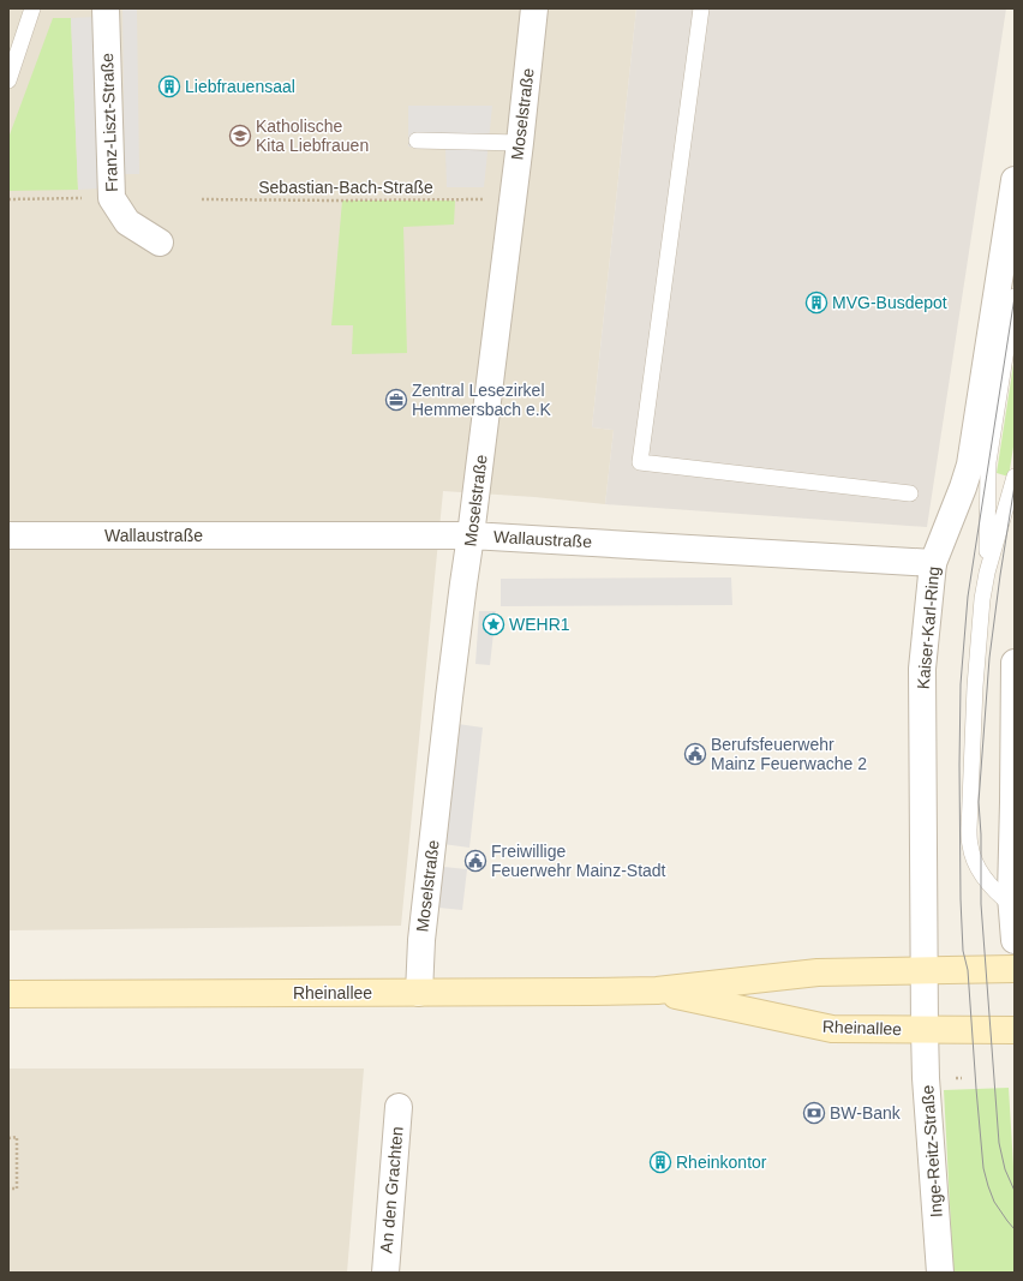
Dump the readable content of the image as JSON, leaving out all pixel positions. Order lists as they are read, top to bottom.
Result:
{
  "streets": {
    "main road": ["Rheinallee"],
    "street": [
      "Moselstraße",
      "Franz-Liszt-Straße",
      "Wallaustraße",
      "Kaiser-Karl-Ring",
      "Inge-Reitz-Straße",
      "An den Grachten"
    ],
    "path": ["Sebastian-Bach-Straße"]
  },
  "crossings": [
    ["Moselstraße", "Wallaustraße"],
    ["Moselstraße", "Rheinallee"],
    ["Wallaustraße", "Kaiser-Karl-Ring"],
    ["Kaiser-Karl-Ring", "Rheinallee"],
    ["Kaiser-Karl-Ring", "Inge-Reitz-Straße"],
    ["Rheinallee", "Inge-Reitz-Straße"]
  ],
  "places": {
    "building": ["Liebfrauensaal", "MVG-Busdepot", "Rheinkontor"],
    "school or university": ["Katholische Kita Liebfrauen"],
    "office": ["Zentral Lesezirkel Hemmersbach e.K"],
    "place": ["WEHR1"],
    "public building": ["Berufsfeuerwehr Mainz Feuerwache 2", "Freiwillige Feuerwehr Mainz-Stadt"],
    "bank": ["BW-Bank"]
  }
}
